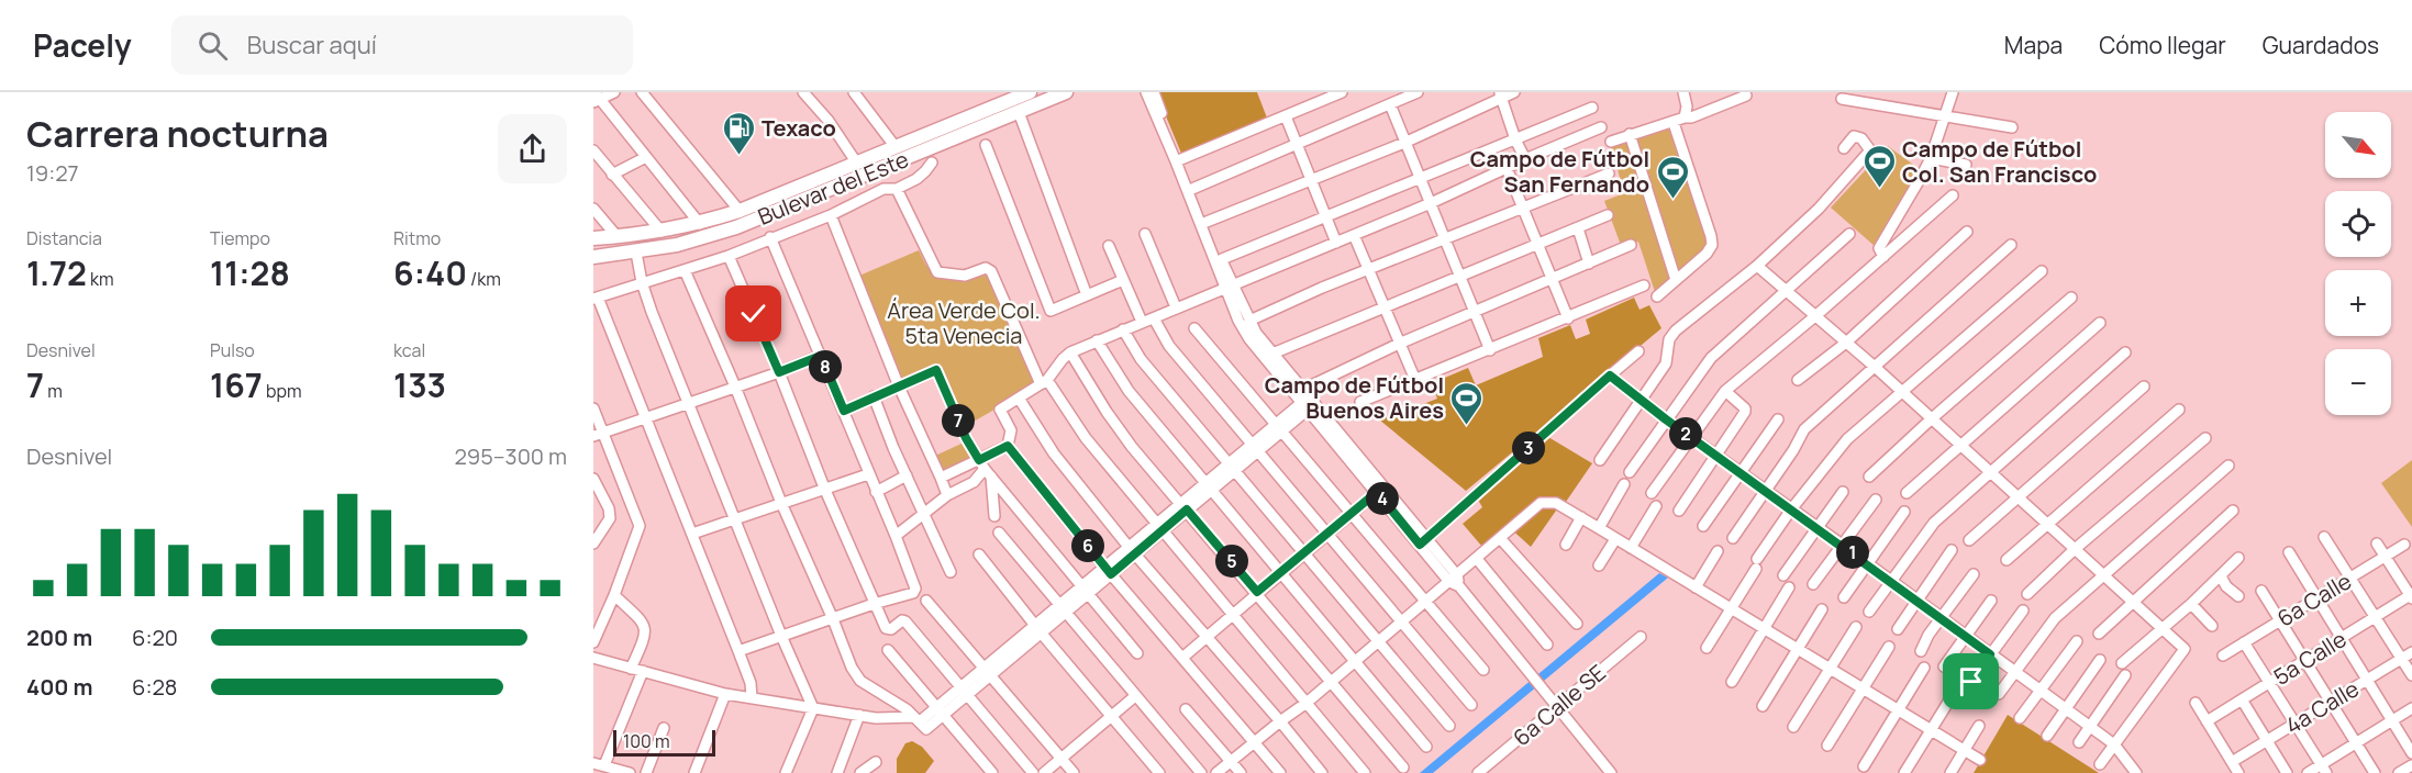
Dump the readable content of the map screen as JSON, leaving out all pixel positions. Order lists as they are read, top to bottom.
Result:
{
  "streets": {
    "highway": ["Bulevar del Este"],
    "street": [
      "6a Calle",
      "5a Calle",
      "6a Calle SE",
      "4a Calle"
    ]
  },
  "parks": ["Área Verde Col. 5ta Venecia"],
  "places": {
    "fuel station": ["Texaco"],
    "sports": ["Campo de Fútbol Col. San Francisco", "Campo de Fútbol San Fernando", "Campo de Fútbol Buenos Aires"]
  },
  "scale_bar": "100 m",
  "north": "bottom right",
  "page": {
    "header": "Pacely",
    "search": "Buscar aquí",
    "nav": ["Mapa", "Cómo llegar", "Guardados"],
    "heading": ["Carrera nocturna", "19:27"],
    "map_buttons": ["+", "−"],
    "stats": [
      ["Distancia", "1.72 km"],
      ["Tiempo", "11:28"],
      ["Ritmo", "6:40 /km"],
      ["Desnivel", "7 m"],
      ["Pulso", "167 bpm"],
      ["kcal", "133"]
    ],
    "pins": [
      "8",
      "7",
      "2",
      "3",
      "4",
      "6",
      "1",
      "5"
    ],
    "chart": ["Desnivel", "295–300 m"],
    "list": [
      {
        "name": "200 m",
        "note": "6:20"
      },
      {
        "name": "400 m",
        "note": "6:28"
      }
    ],
    "scale": "100 m"
  }
}
